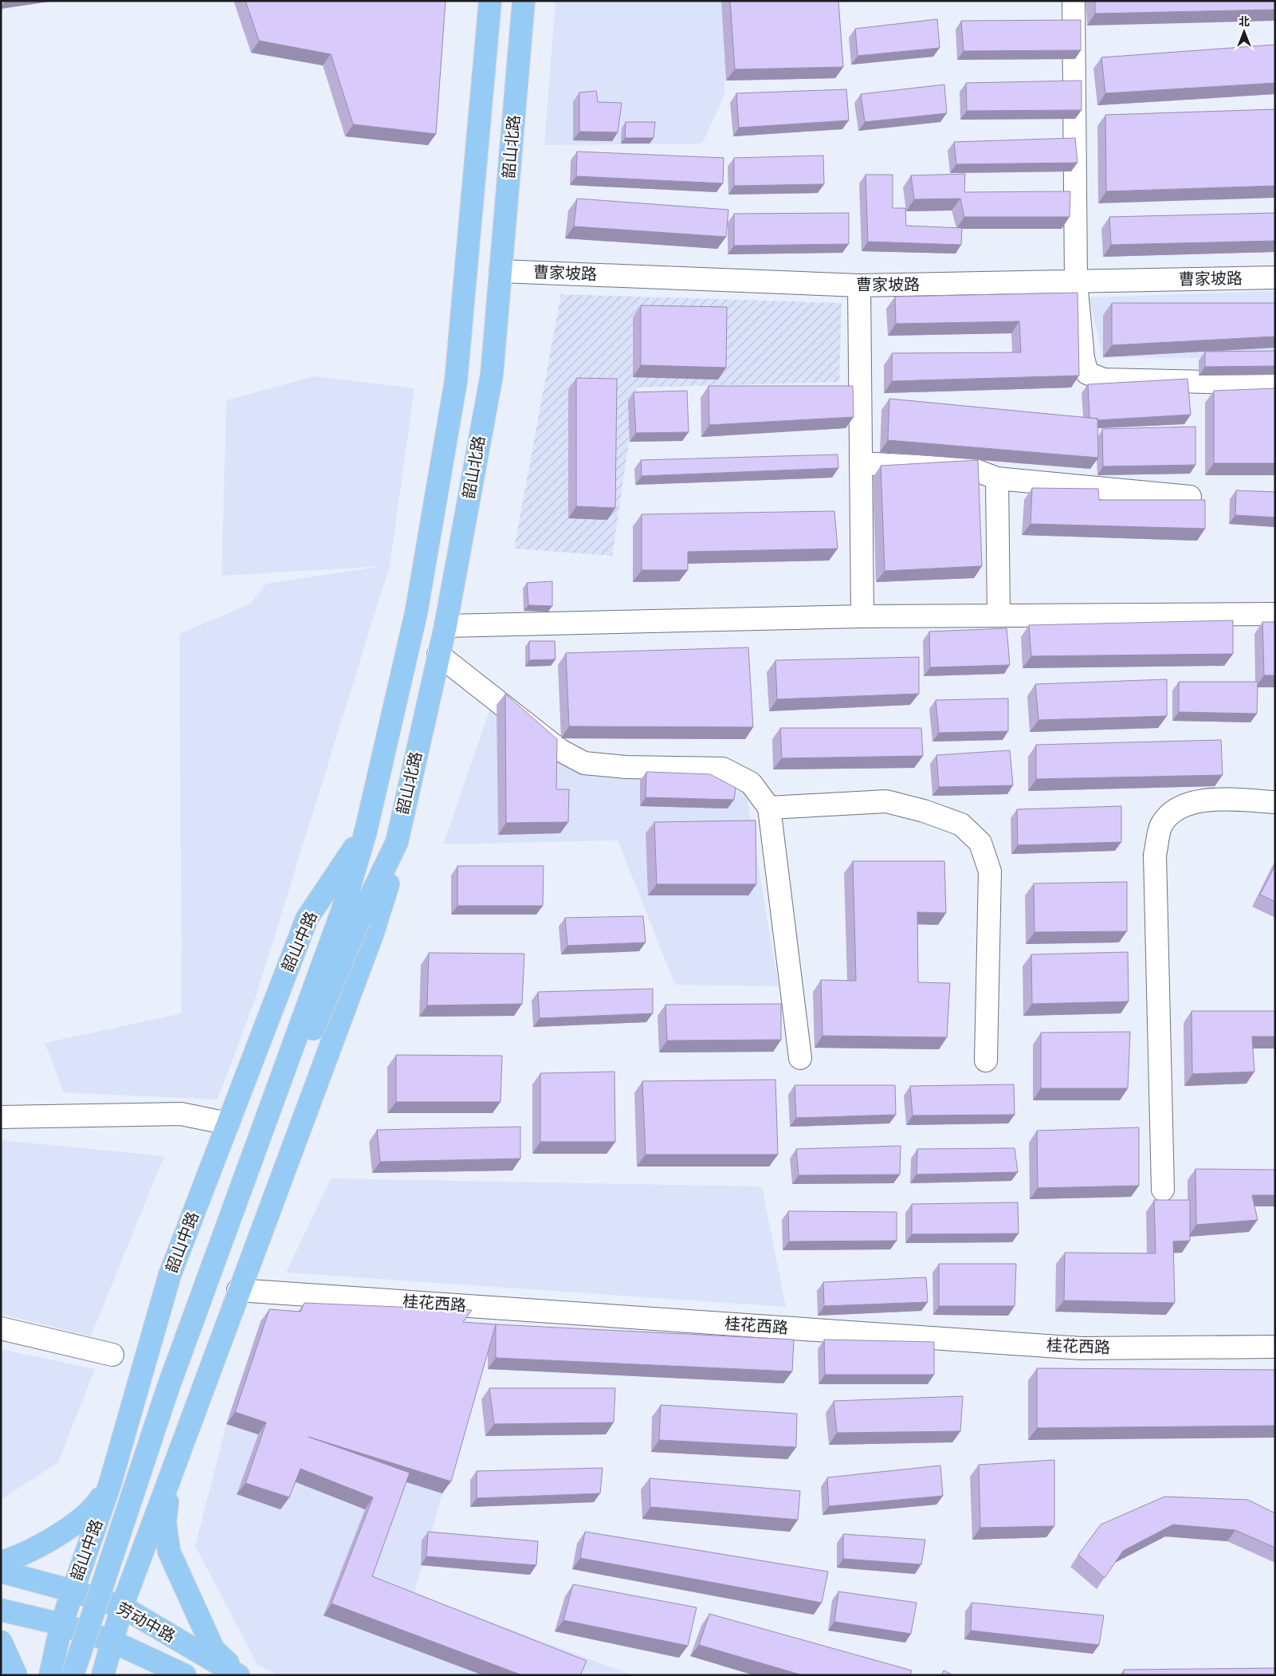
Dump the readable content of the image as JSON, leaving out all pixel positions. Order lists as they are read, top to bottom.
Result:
{
  "streets": {
    "main road": ["韶山北路", "韶山中路", "劳动中路"],
    "street": ["曹家坡路", "桂花西路"]
  },
  "crossings": [
    ["韶山北路", "曹家坡路"],
    ["韶山北路", "韶山中路"],
    ["韶山中路", "劳动中路"]
  ],
  "north": "top"
}
